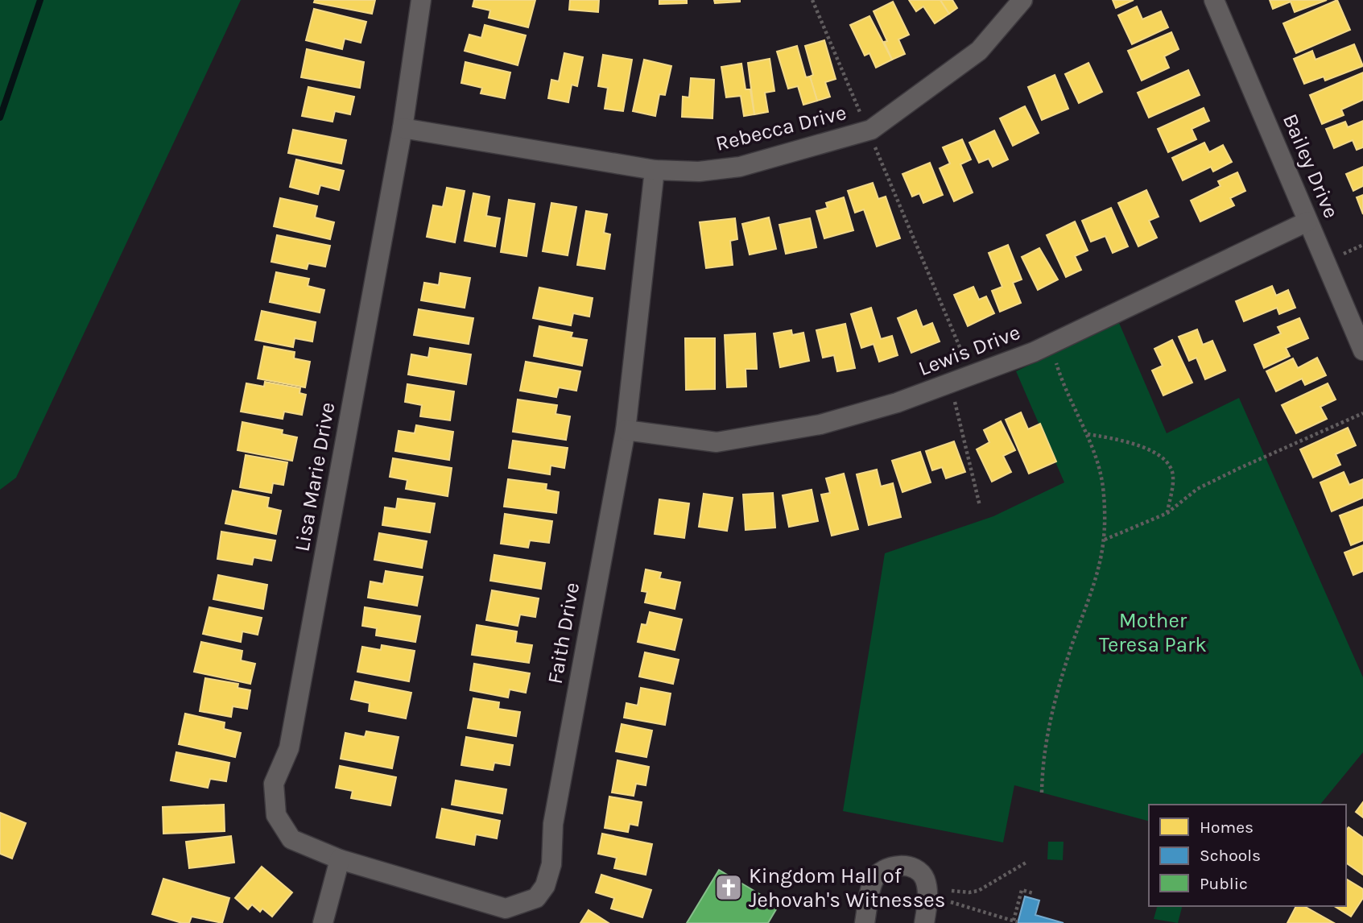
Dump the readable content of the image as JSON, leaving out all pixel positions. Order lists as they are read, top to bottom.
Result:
{
  "streets": {
    "street": [
      "Rebecca Drive",
      "Bailey Drive",
      "Lewis Drive",
      "Lisa Marie Drive",
      "Faith Drive"
    ]
  },
  "crossings": [
    ["Rebecca Drive", "Lisa Marie Drive"],
    ["Rebecca Drive", "Faith Drive"],
    ["Bailey Drive", "Lewis Drive"],
    ["Lewis Drive", "Faith Drive"],
    ["Lisa Marie Drive", "Faith Drive"]
  ],
  "parks": ["Mother Teresa Park"],
  "places": {
    "church": ["Kingdom Hall of Jehovah's Witnesses"]
  },
  "legend": ["Homes", "Schools", "Public"]
}
